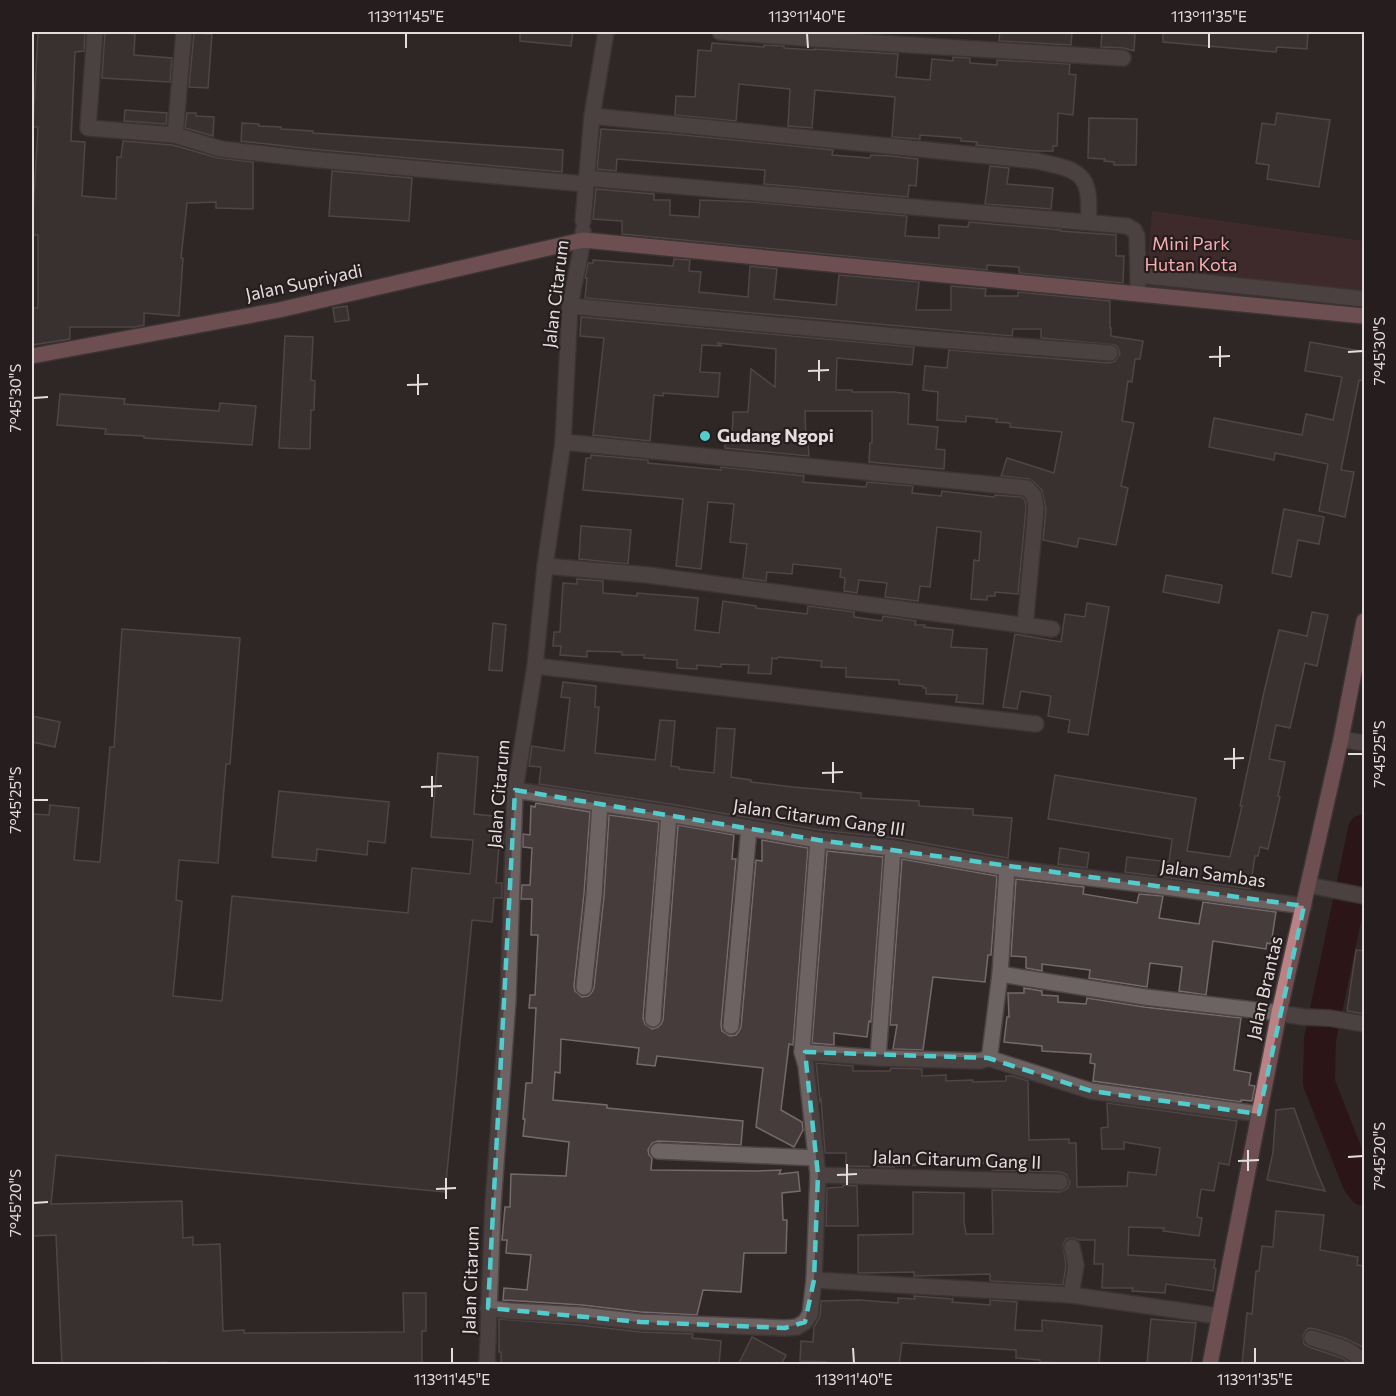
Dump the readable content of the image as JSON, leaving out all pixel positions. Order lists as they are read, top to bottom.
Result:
{
  "streets": {
    "main road": ["Jalan Supriyadi", "Jalan Brantas"],
    "street": [
      "Jalan Citarum",
      "Jalan Citarum Gang III",
      "Jalan Sambas",
      "Jalan Citarum Gang II"
    ]
  },
  "crossings": [
    ["Jalan Supriyadi", "Jalan Citarum"],
    ["Jalan Citarum", "Jalan Citarum Gang III"],
    ["Jalan Citarum Gang III", "Jalan Sambas"],
    ["Jalan Sambas", "Jalan Brantas"]
  ],
  "parks": ["Mini Park Hutan Kota"],
  "places": ["Gudang Ngopi"],
  "coordinates": [
    "113°11'45\"E",
    "113°11'40\"E",
    "113°11'35\"E",
    "7°45'30\"S",
    "7°45'25\"S",
    "7°45'20\"S"
  ]
}
